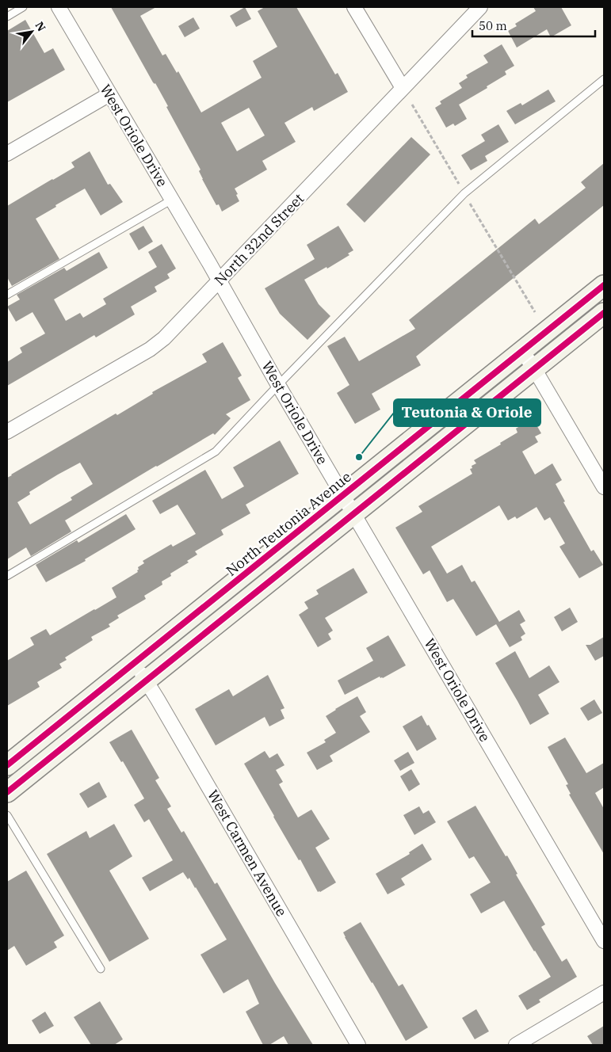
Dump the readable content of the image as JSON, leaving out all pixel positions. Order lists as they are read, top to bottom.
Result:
{
  "streets": {
    "main road": ["North Teutonia Avenue"],
    "street": ["West Oriole Drive", "North 32nd Street", "West Carmen Avenue"]
  },
  "crossings": [
    ["West Oriole Drive", "North 32nd Street"],
    ["West Oriole Drive", "North Teutonia Avenue"],
    ["North Teutonia Avenue", "West Carmen Avenue"]
  ],
  "places": ["Teutonia & Oriole"],
  "scale_bar": "50 m",
  "north": "top right"
}
